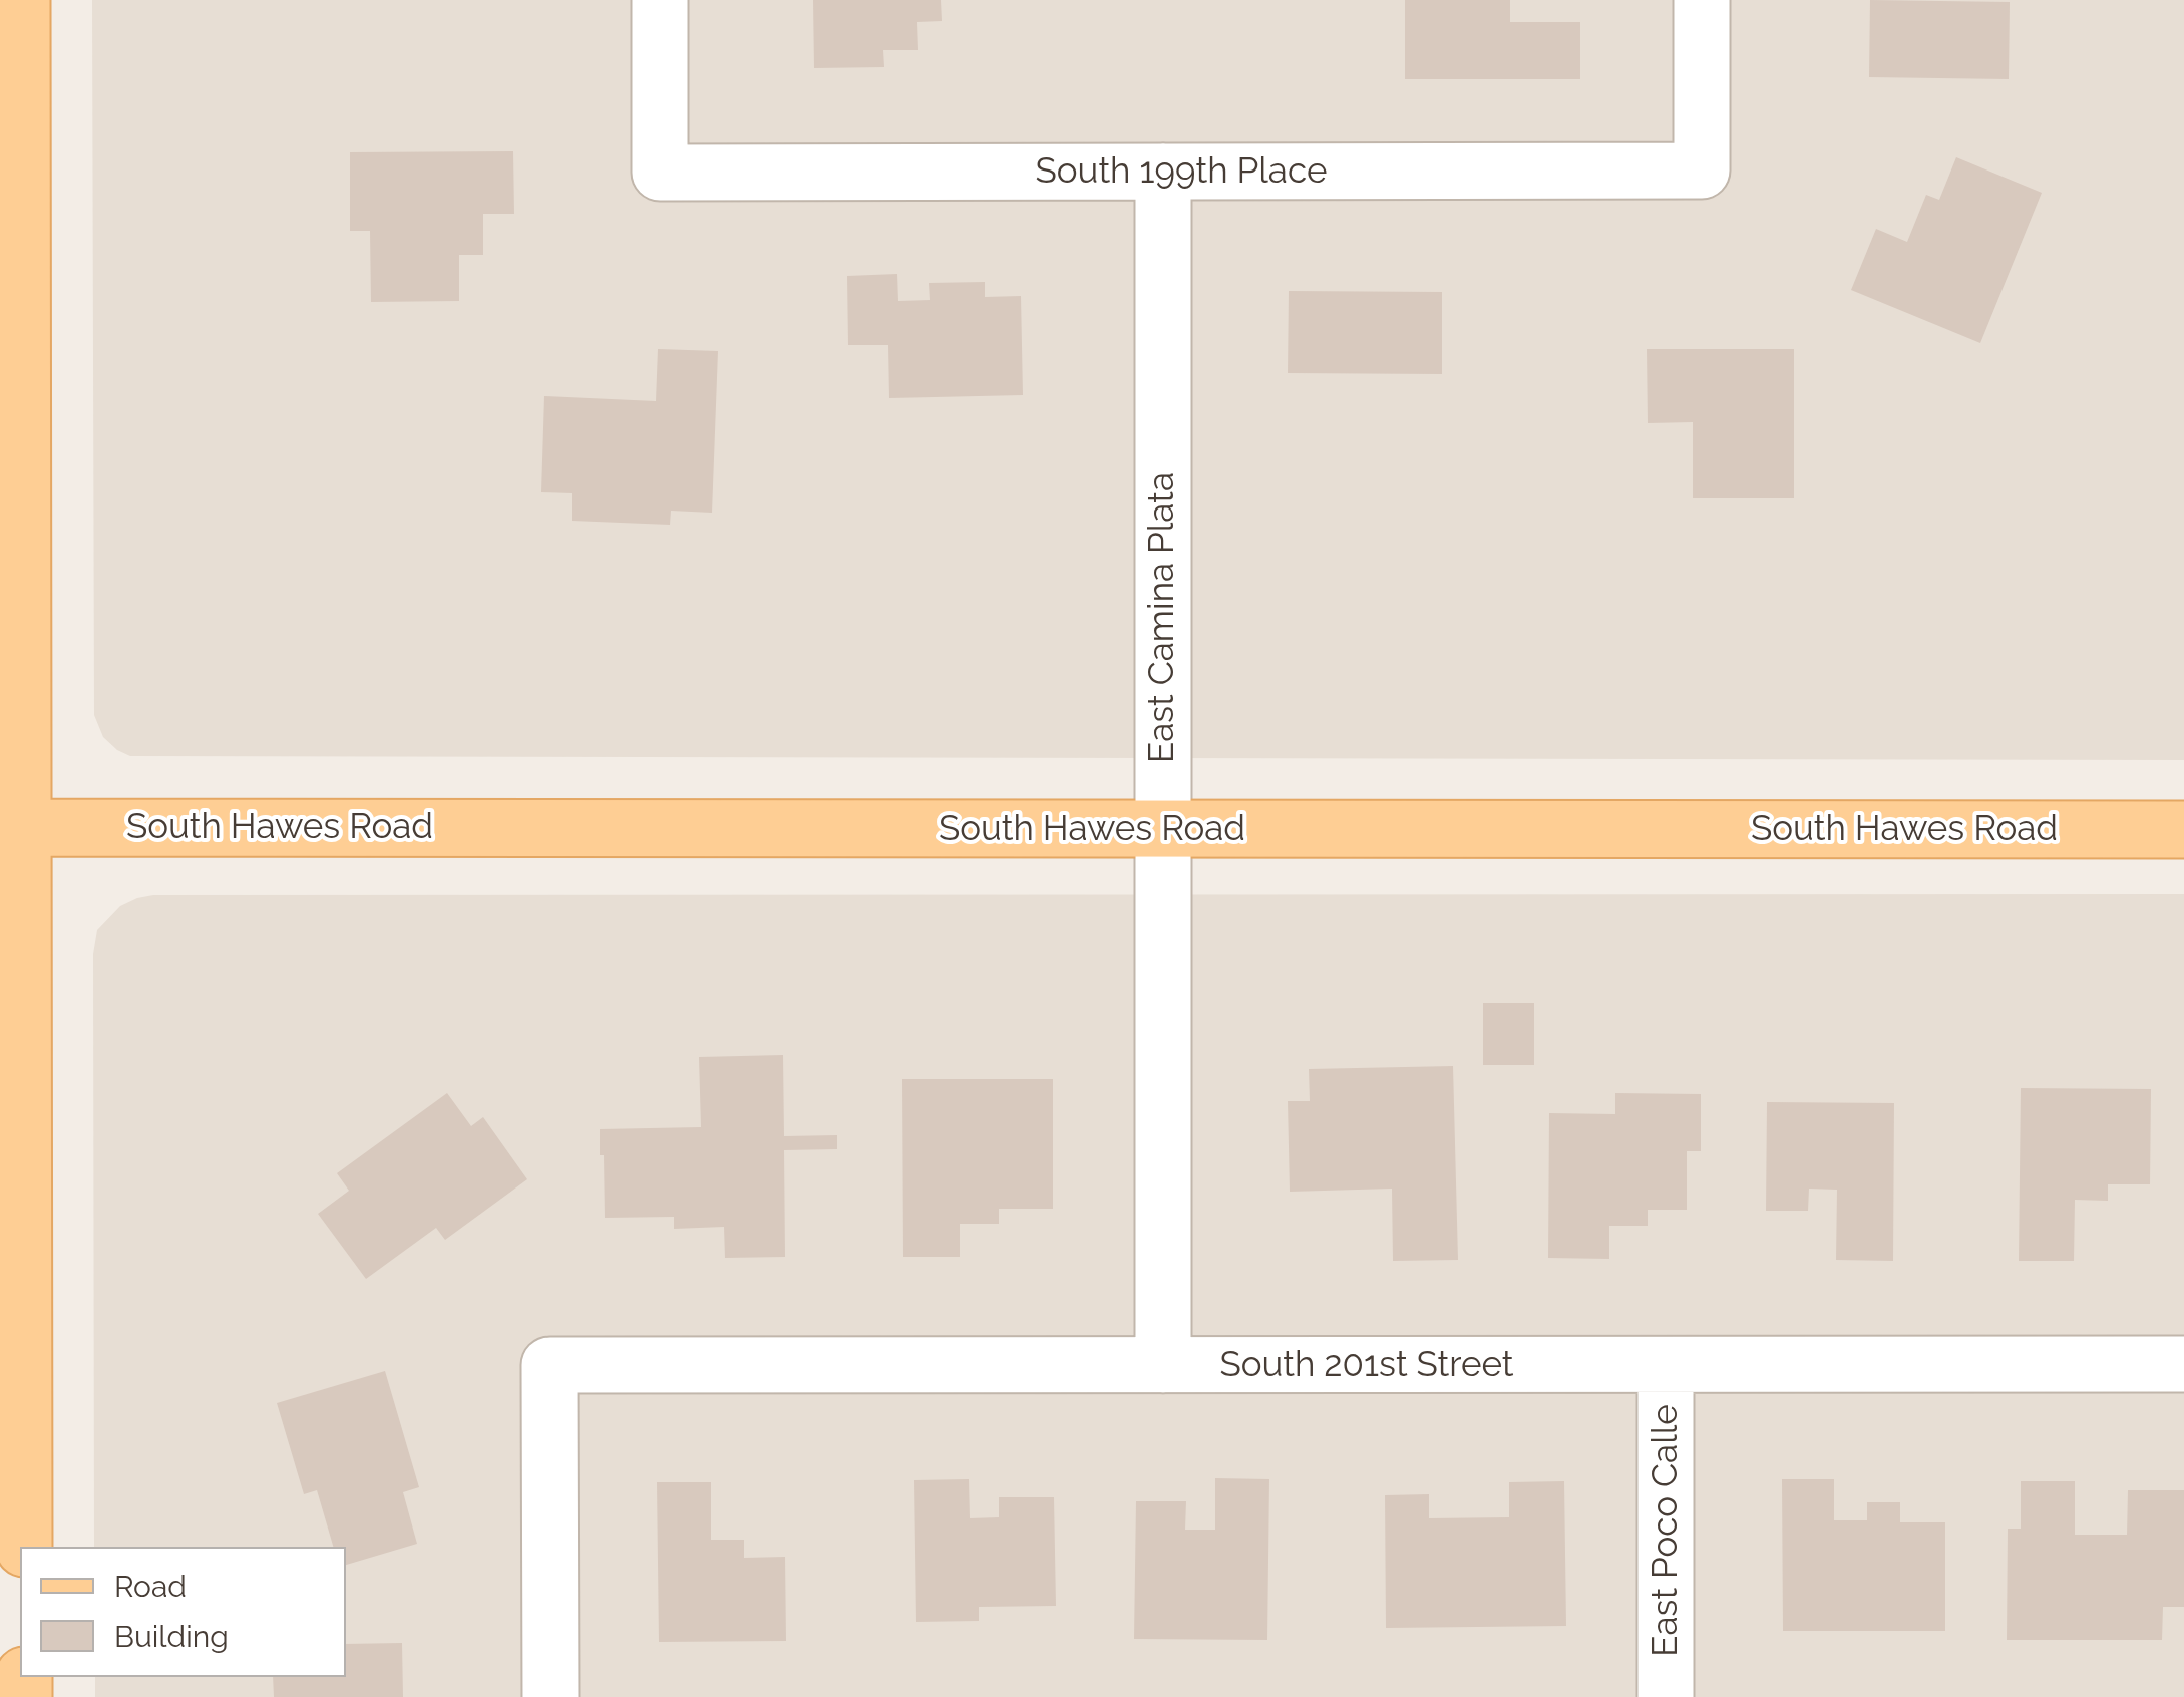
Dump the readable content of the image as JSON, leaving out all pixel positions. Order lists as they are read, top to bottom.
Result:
{
  "streets": {
    "main road": ["South Hawes Road"],
    "street": [
      "South 199th Place",
      "East Camina Plata",
      "South 201st Street",
      "East Poco Calle"
    ]
  },
  "crossings": [
    ["South 199th Place", "East Camina Plata"],
    ["East Camina Plata", "South Hawes Road"],
    ["East Camina Plata", "South 201st Street"],
    ["South 201st Street", "East Poco Calle"]
  ],
  "legend": ["Road", "Building"]
}
